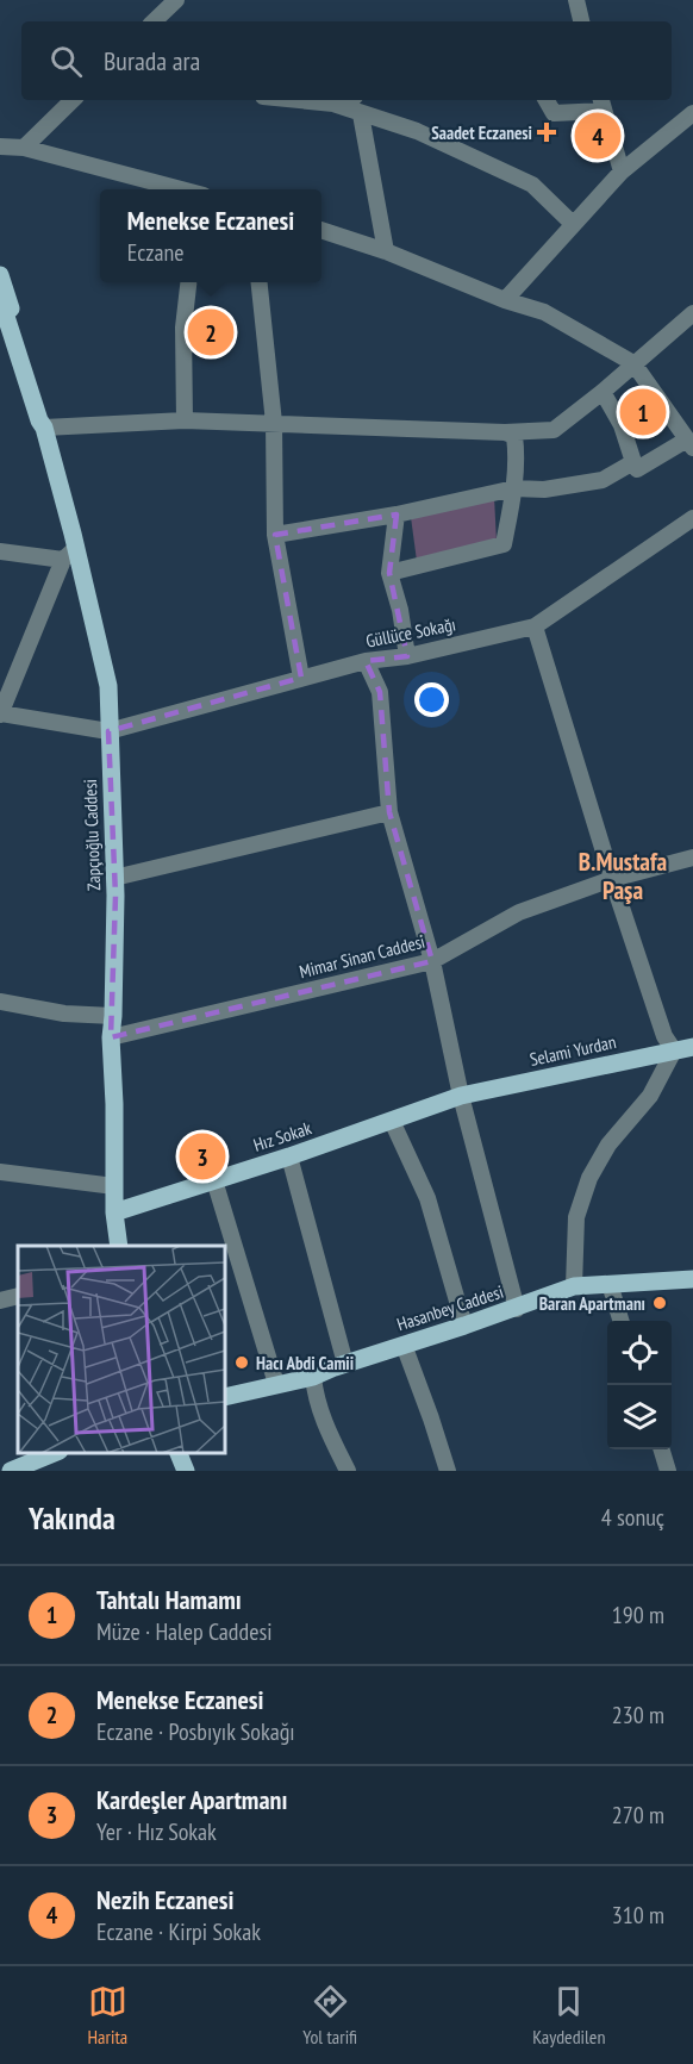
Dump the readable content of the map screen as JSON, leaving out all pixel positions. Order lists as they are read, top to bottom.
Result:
{
  "streets": {
    "main road": [
      "Zapçıoğlu Caddesi",
      "Selami Yurdan",
      "Hız Sokak",
      "Hasanbey Caddesi"
    ],
    "street": ["Güllüce Sokağı", "Mimar Sinan Caddesi"]
  },
  "crossings": [
    ["Güllüce Sokağı", "Zapçıoğlu Caddesi"],
    ["Zapçıoğlu Caddesi", "Mimar Sinan Caddesi"],
    ["Zapçıoğlu Caddesi", "Hız Sokak"],
    ["Selami Yurdan", "Hız Sokak"]
  ],
  "districts": ["B.Mustafa Paşa"],
  "places": {
    "health": ["Saadet Eczanesi"],
    "other": ["Baran Apartmanı", "Hacı Abdi Camii"]
  },
  "page": {
    "search": "Burada ara",
    "pins": [
      "4",
      "2",
      "1",
      "3"
    ],
    "popup": ["Menekse Eczanesi", "Eczane"],
    "heading": ["Yakında", "4 sonuç"],
    "list": [
      {
        "mark": "1",
        "name": "Tahtalı Hamamı",
        "note": "Müze · Halep Caddesi",
        "value": "190 m"
      },
      {
        "mark": "2",
        "name": "Menekse Eczanesi",
        "note": "Eczane · Posbıyık Sokağı",
        "value": "230 m"
      },
      {
        "mark": "3",
        "name": "Kardeşler Apartmanı",
        "note": "Yer · Hız Sokak",
        "value": "270 m"
      },
      {
        "mark": "4",
        "name": "Nezih Eczanesi",
        "note": "Eczane · Kirpi Sokak",
        "value": "310 m"
      }
    ],
    "nav": ["Harita", "Yol tarifi", "Kaydedilen"]
  }
}
